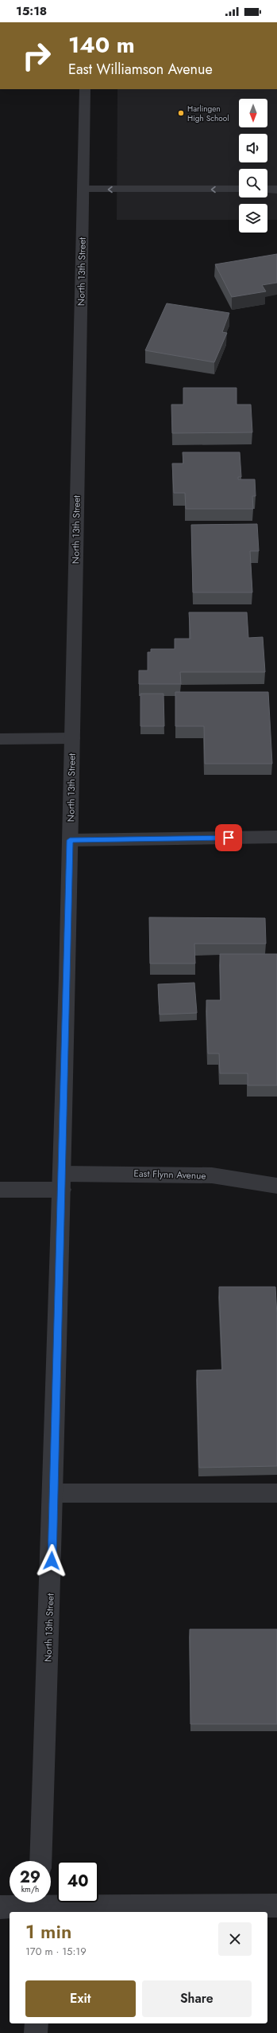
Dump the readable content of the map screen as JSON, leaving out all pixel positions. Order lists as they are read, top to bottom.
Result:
{
  "streets": {
    "street": ["North 13th Street", "East Flynn Avenue"]
  },
  "crossings": [
    ["North 13th Street", "East Flynn Avenue"]
  ],
  "places": ["Harlingen High School"],
  "north": "bottom",
  "page": {
    "status": "15:18",
    "turn": ["140 m", "East Williamson Avenue"],
    "speed": "29 km/h",
    "limit": "40",
    "heading": ["1 min", "170 m · 15:19"],
    "buttons": ["Exit", "Share"]
  }
}
